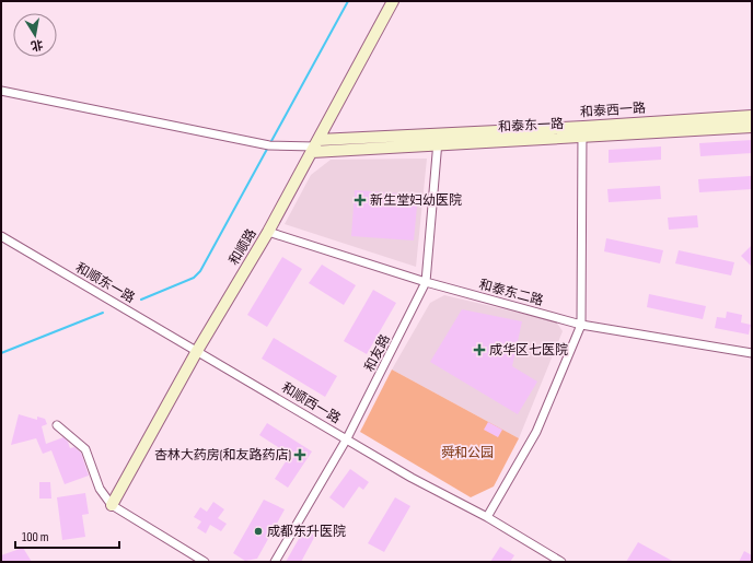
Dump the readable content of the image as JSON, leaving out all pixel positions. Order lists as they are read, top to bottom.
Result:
{
  "streets": {
    "street": [
      "和泰西一路",
      "和泰东一路",
      "和顺路",
      "和顺东一路",
      "和泰东二路",
      "和友路",
      "和顺西一路"
    ]
  },
  "crossings": [
    ["和泰西一路", "和泰东一路"],
    ["和泰东一路", "和顺路"],
    ["和泰东一路", "和友路"],
    ["和顺路", "和顺东一路"],
    ["和顺路", "和泰东二路"],
    ["和顺路", "和顺西一路"],
    ["和顺东一路", "和顺西一路"],
    ["和泰东二路", "和友路"],
    ["和友路", "和顺西一路"]
  ],
  "parks": ["舜和公园"],
  "places": {
    "health": ["新生堂妇幼医院", "成华区七医院", "杏林大药房(和友路药店)"],
    "other": ["成都东升医院"]
  },
  "scale_bar": "100 m",
  "north": "bottom"
}
